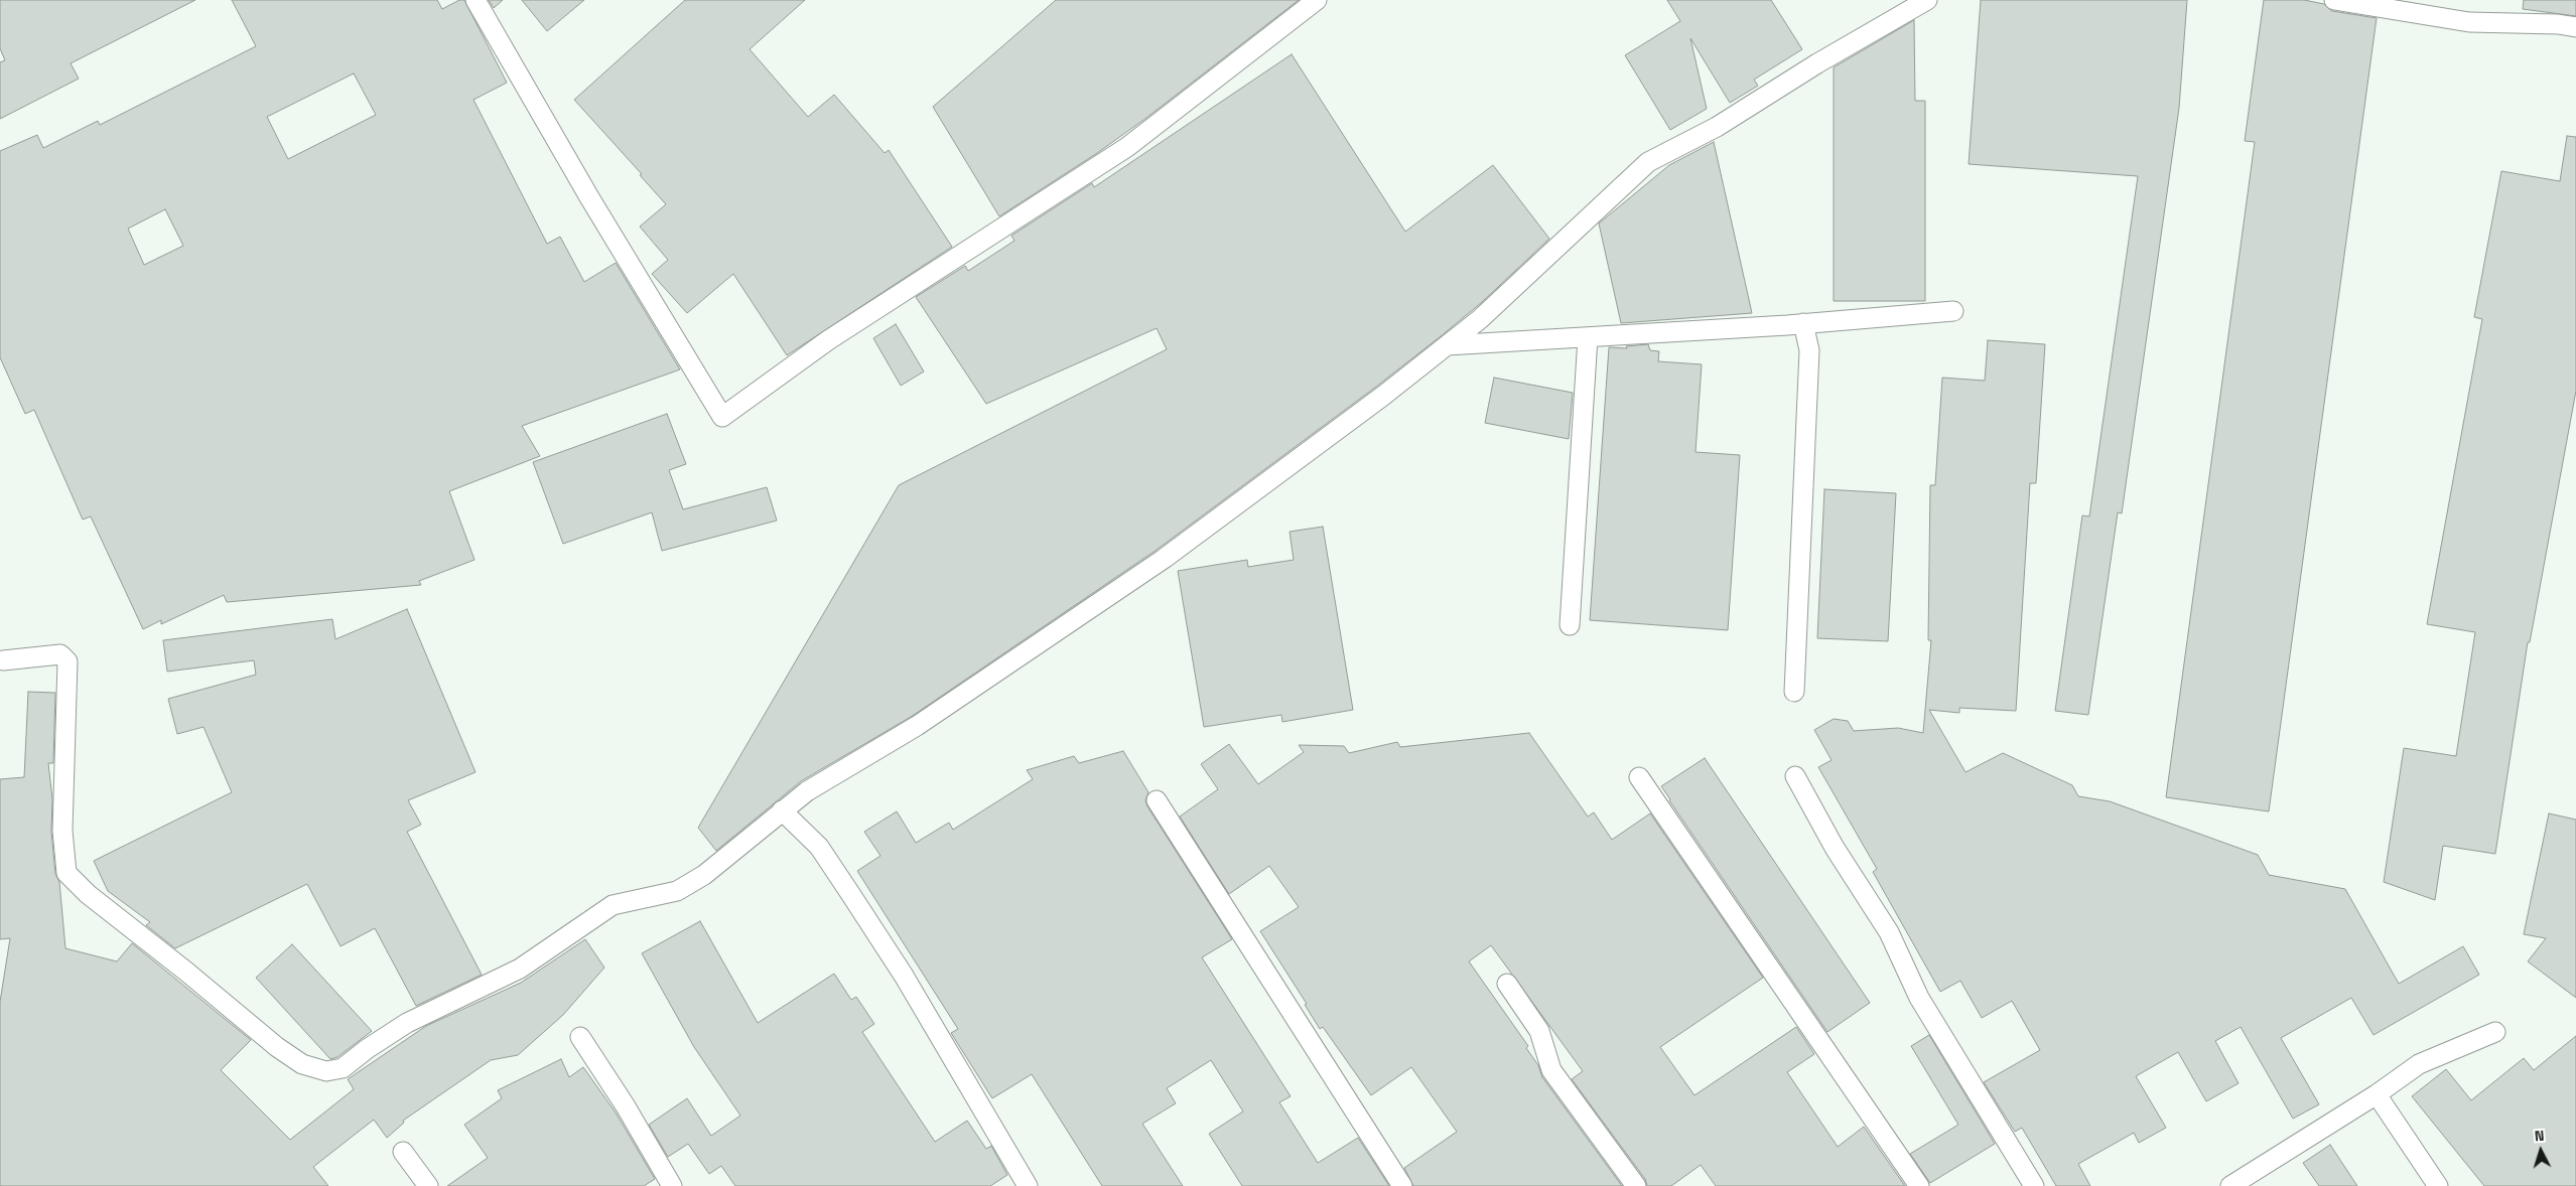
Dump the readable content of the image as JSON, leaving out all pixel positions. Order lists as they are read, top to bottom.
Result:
{
  "north": "top"
}
